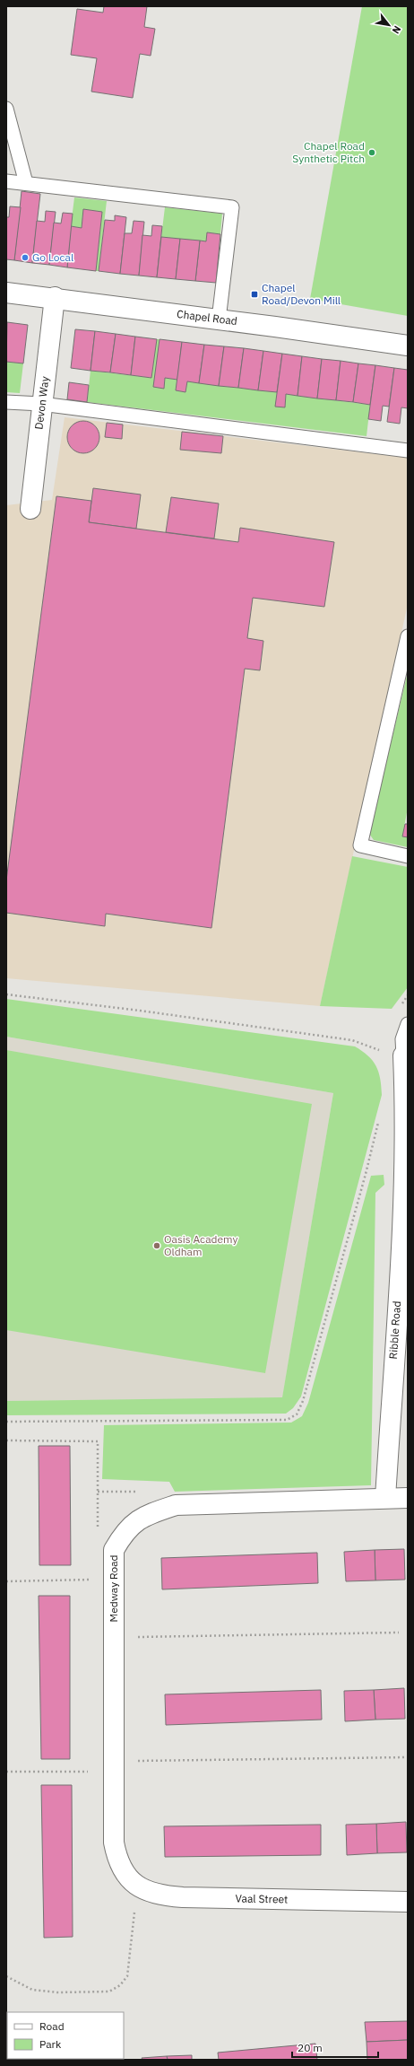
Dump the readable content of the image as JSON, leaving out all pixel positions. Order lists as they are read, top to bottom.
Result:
{
  "streets": {
    "street": [
      "Chapel Road",
      "Devon Way",
      "Ribble Road",
      "Medway Road",
      "Vaal Street"
    ]
  },
  "crossings": [
    ["Chapel Road", "Devon Way"],
    ["Ribble Road", "Medway Road"],
    ["Medway Road", "Vaal Street"]
  ],
  "places": {
    "other": ["Chapel Road Synthetic Pitch", "Go Local", "Oasis Academy Oldham"],
    "transit": ["Chapel Road/Devon Mill"]
  },
  "legend": ["Road", "Park"],
  "scale_bar": "20 m",
  "north": "bottom right"
}
